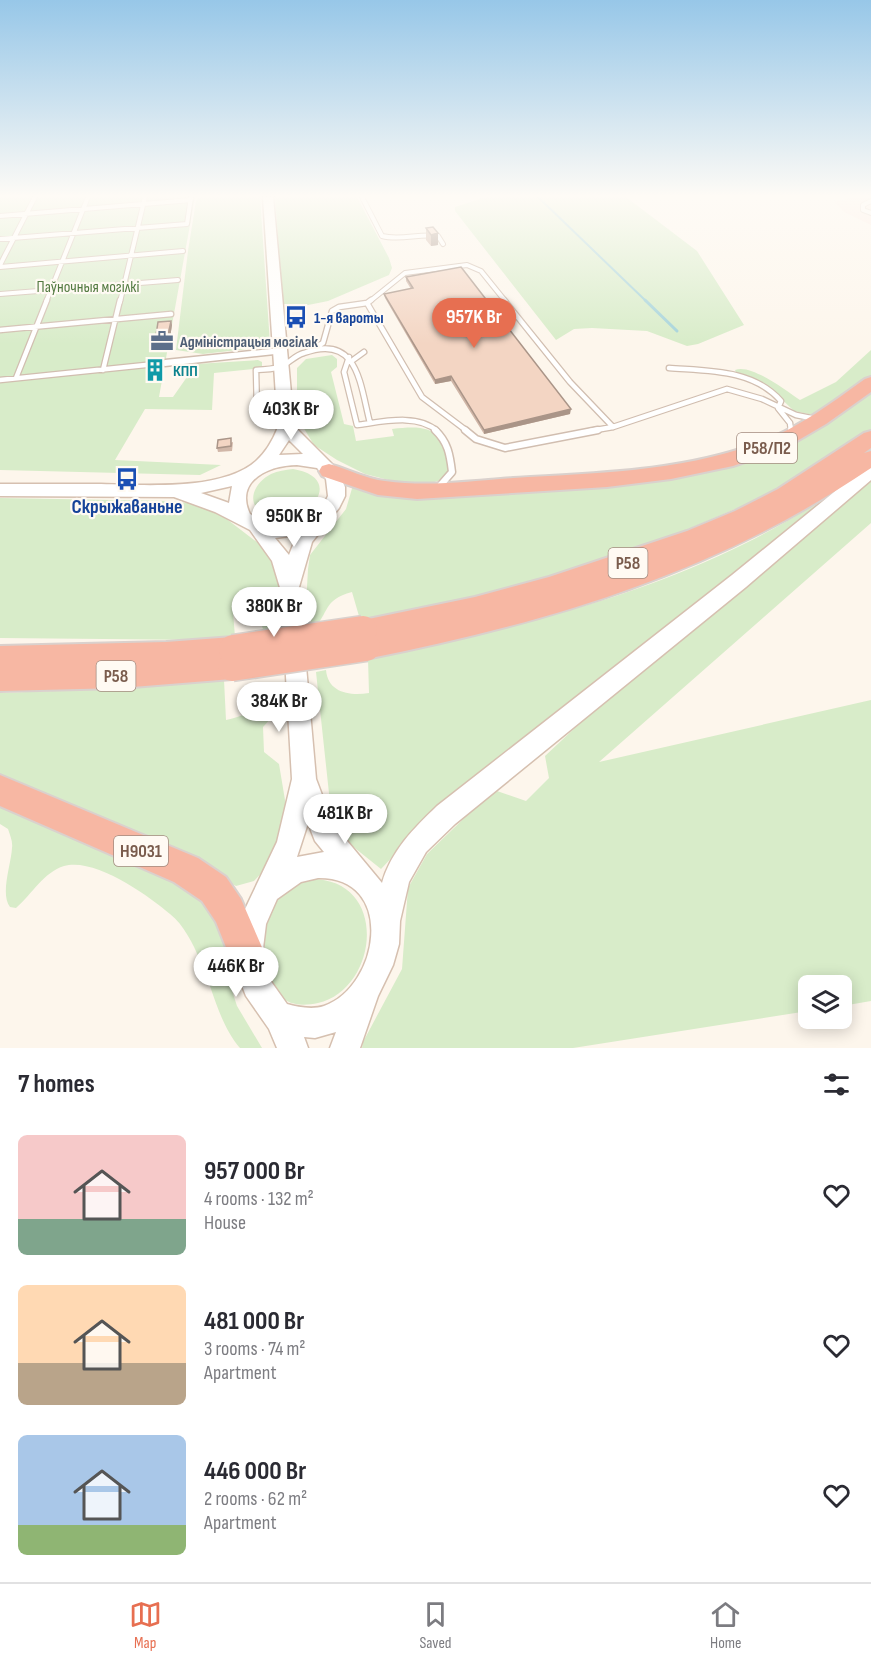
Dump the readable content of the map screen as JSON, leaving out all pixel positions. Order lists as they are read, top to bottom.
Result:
{
  "streets": {
    "highway": ["Р58/П2", "Р58", "Н9031"]
  },
  "crossings": [
    ["Р58/П2", "Н9031"]
  ],
  "parks": ["Паўночныя могілкі"],
  "places": {
    "bus stop": ["1-я вароты", "Скрыжаваньне"],
    "office": ["Адміністрацыя могілак"],
    "building": ["КПП"]
  },
  "page": {
    "price": [
      "957K Br",
      "403K Br",
      "950K Br",
      "380K Br",
      "384K Br",
      "481K Br",
      "446K Br"
    ],
    "heading": "7 homes",
    "list": [
      {
        "name": "957 000 Br",
        "note": "4 rooms · 132 m² · House"
      },
      {
        "name": "481 000 Br",
        "note": "3 rooms · 74 m² · Apartment"
      },
      {
        "name": "446 000 Br",
        "note": "2 rooms · 62 m² · Apartment"
      }
    ],
    "tabs": ["Map", "Saved", "Home"]
  }
}
